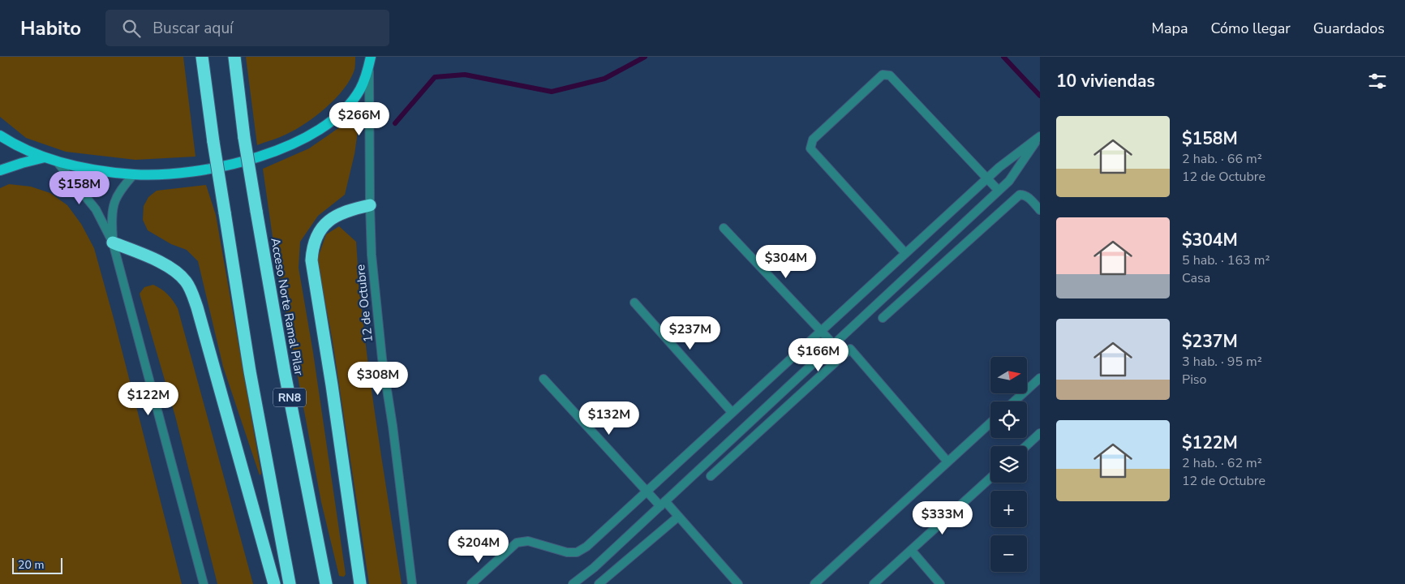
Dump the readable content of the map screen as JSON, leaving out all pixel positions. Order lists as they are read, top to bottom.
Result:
{
  "streets": {
    "highway": ["Acceso Norte Ramal Pilar", "RN8"],
    "street": ["12 de Octubre"]
  },
  "scale_bar": "20 m",
  "north": "right",
  "page": {
    "header": "Habito",
    "search": "Buscar aquí",
    "nav": ["Mapa", "Cómo llegar", "Guardados"],
    "heading": "10 viviendas",
    "price": [
      "$266M",
      "$158M",
      "$304M",
      "$237M",
      "$166M",
      "$308M",
      "$122M",
      "$132M",
      "$333M",
      "$204M"
    ],
    "list": [
      {
        "name": "$158M",
        "note": "2 hab. · 66 m² · 12 de Octubre"
      },
      {
        "name": "$304M",
        "note": "5 hab. · 163 m² · Casa"
      },
      {
        "name": "$237M",
        "note": "3 hab. · 95 m² · Piso"
      },
      {
        "name": "$122M",
        "note": "2 hab. · 62 m² · 12 de Octubre"
      }
    ],
    "map_buttons": ["+", "−"],
    "scale": "20 m"
  }
}
